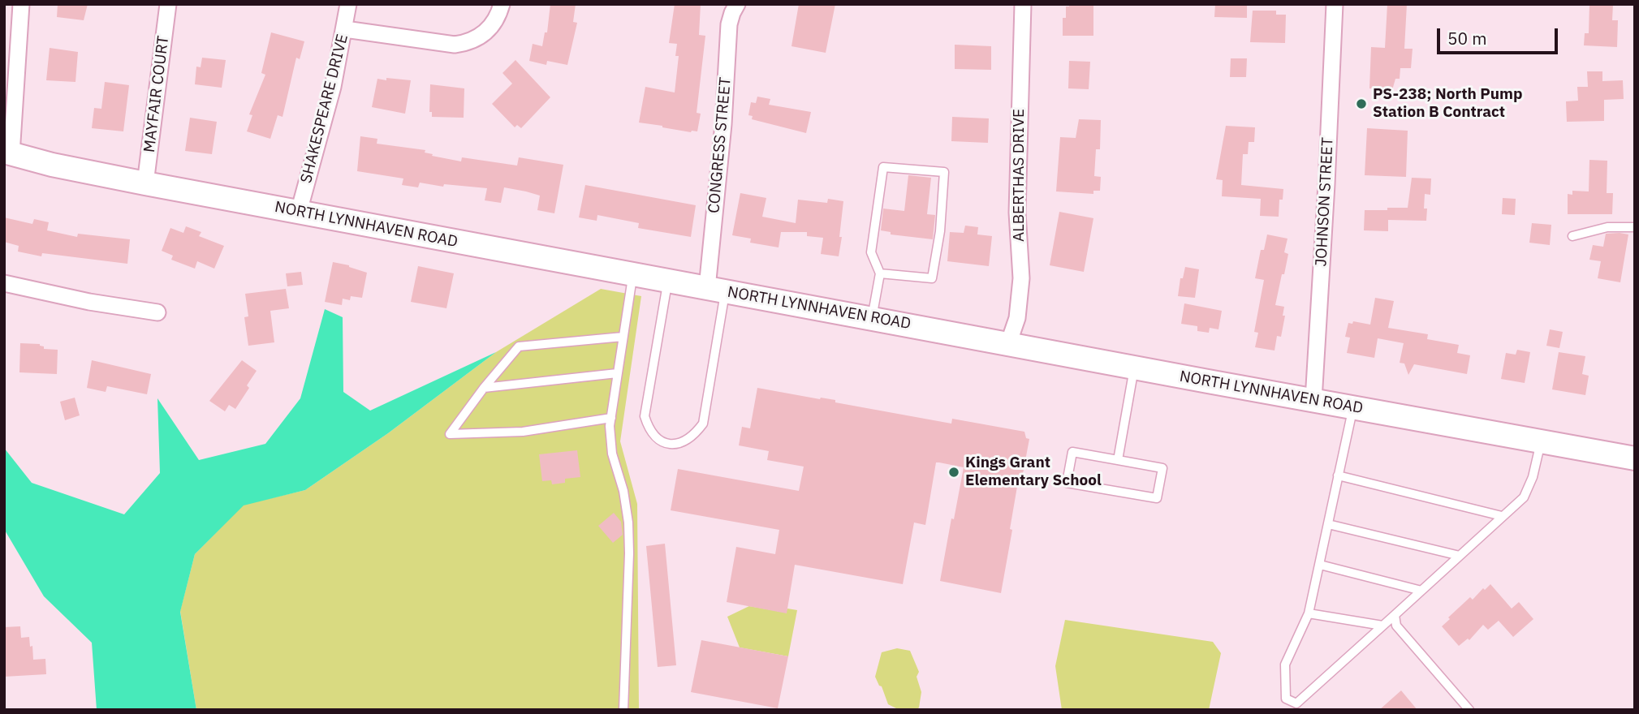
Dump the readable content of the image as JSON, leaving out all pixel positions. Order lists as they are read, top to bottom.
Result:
{
  "streets": {
    "street": [
      "MAYFAIR COURT",
      "SHAKESPEARE DRIVE",
      "CONGRESS STREET",
      "ALBERTHAS DRIVE",
      "JOHNSON STREET",
      "NORTH LYNNHAVEN ROAD"
    ]
  },
  "crossings": [
    ["MAYFAIR COURT", "NORTH LYNNHAVEN ROAD"],
    ["SHAKESPEARE DRIVE", "NORTH LYNNHAVEN ROAD"],
    ["CONGRESS STREET", "NORTH LYNNHAVEN ROAD"],
    ["ALBERTHAS DRIVE", "NORTH LYNNHAVEN ROAD"],
    ["JOHNSON STREET", "NORTH LYNNHAVEN ROAD"]
  ],
  "places": ["PS-238; North Pump Station B Contract", "Kings Grant Elementary School"],
  "scale_bar": "50 m"
}
